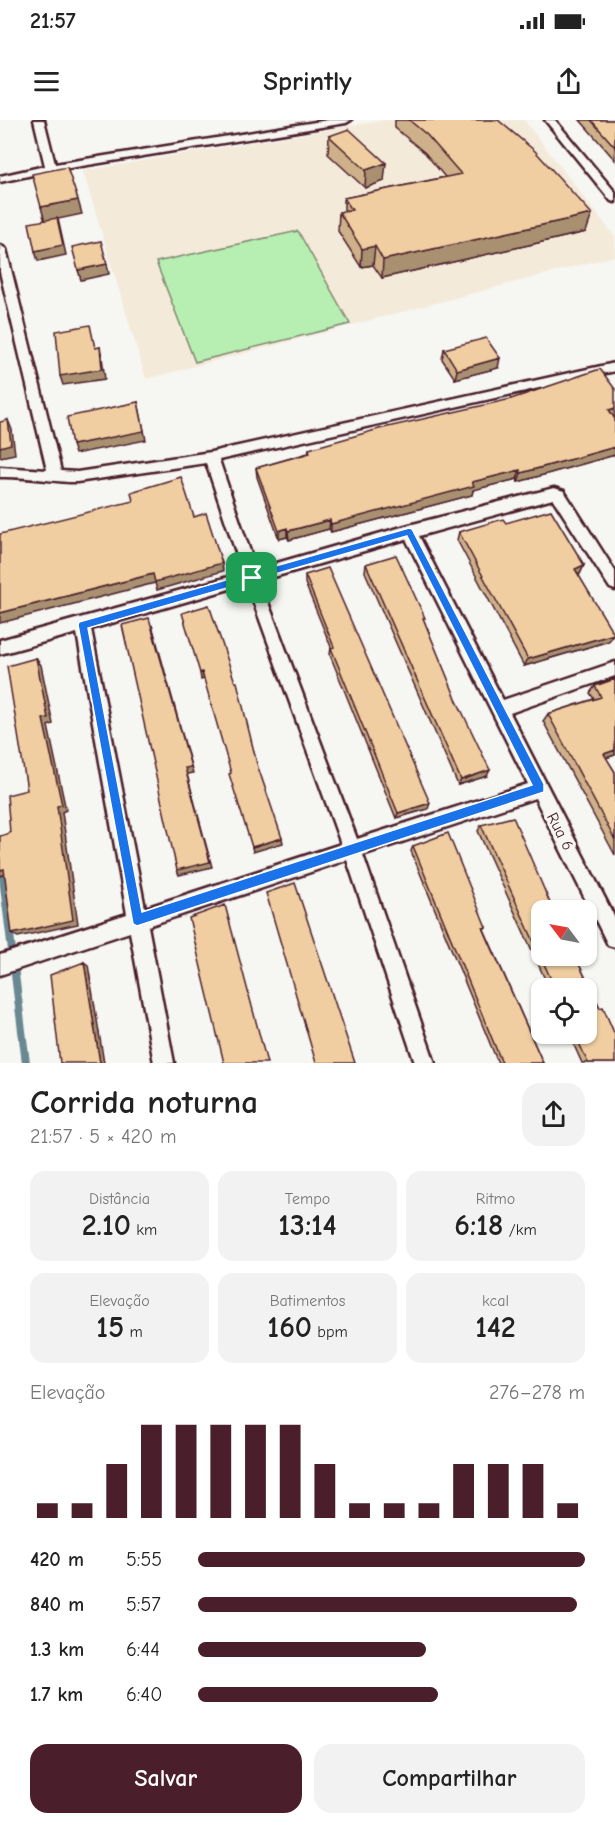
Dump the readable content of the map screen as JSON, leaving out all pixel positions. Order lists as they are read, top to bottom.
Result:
{
  "streets": {
    "street": ["Rua 6"]
  },
  "north": "top left",
  "page": {
    "status": "21:57",
    "header": "Sprintly",
    "heading": ["Corrida noturna", "21:57 · 5 × 420 m"],
    "stats": [
      ["Distância", "2.10 km"],
      ["Tempo", "13:14"],
      ["Ritmo", "6:18 /km"],
      ["Elevação", "15 m"],
      ["Batimentos", "160 bpm"],
      ["kcal", "142"]
    ],
    "chart": ["Elevação", "276–278 m"],
    "list": [
      {
        "name": "420 m",
        "note": "5:55"
      },
      {
        "name": "840 m",
        "note": "5:57"
      },
      {
        "name": "1.3 km",
        "note": "6:44"
      },
      {
        "name": "1.7 km",
        "note": "6:40"
      }
    ],
    "buttons": ["Salvar", "Compartilhar"]
  }
}
